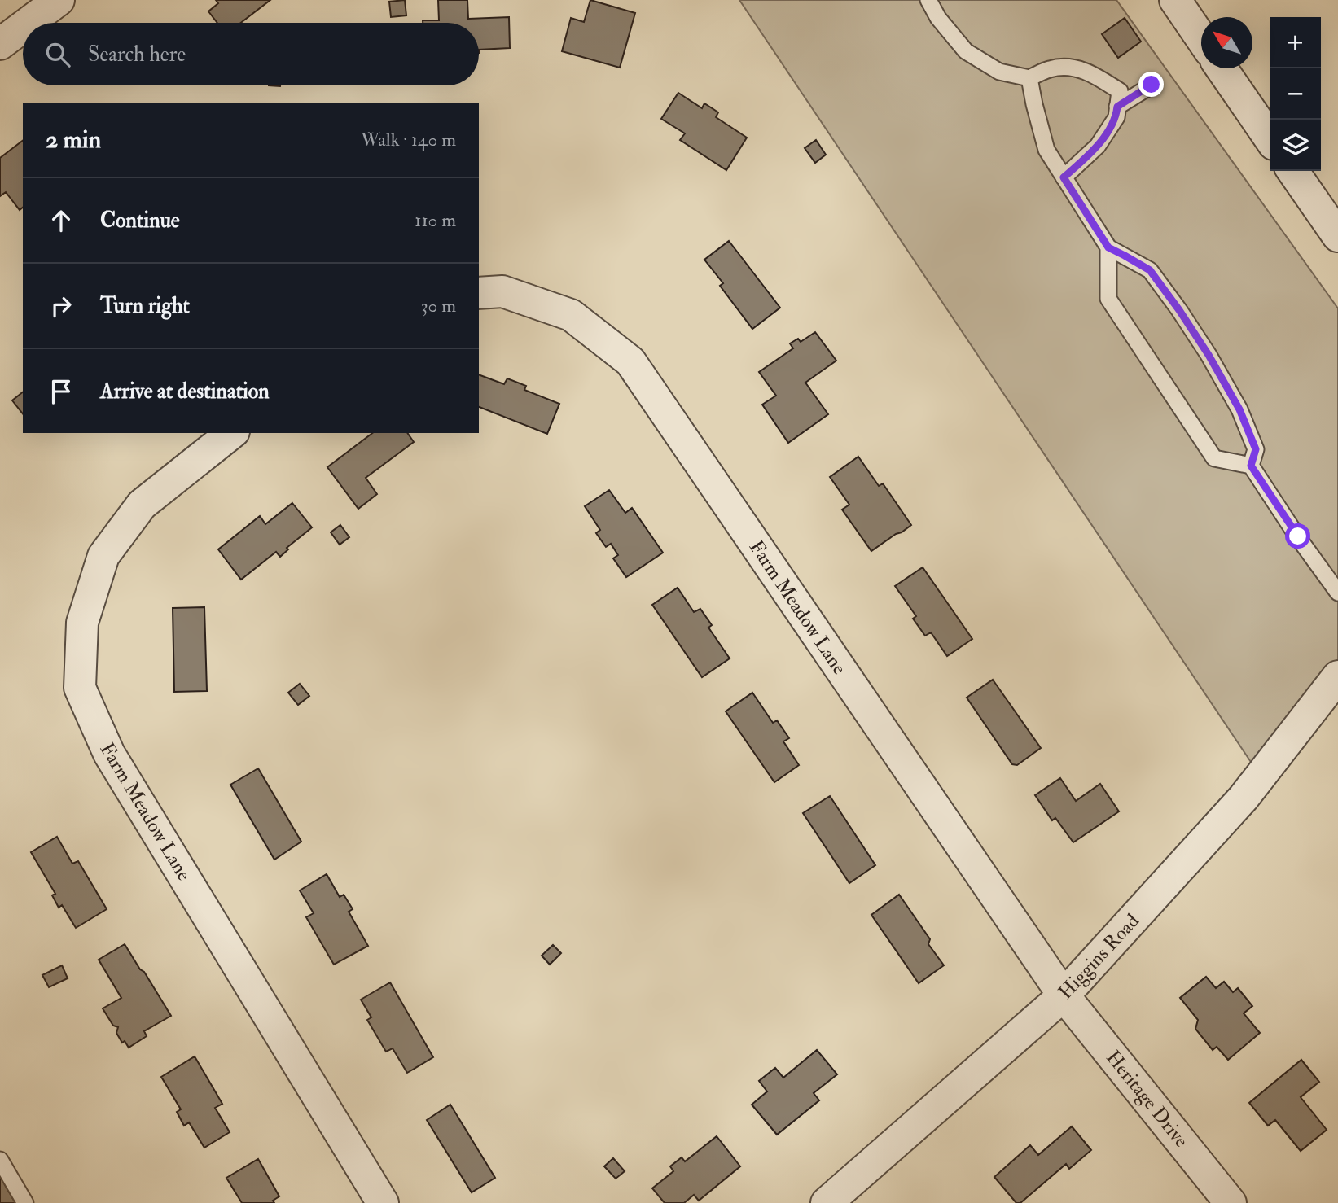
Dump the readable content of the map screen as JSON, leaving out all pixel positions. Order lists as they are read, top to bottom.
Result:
{
  "streets": {
    "street": ["Farm Meadow Lane", "Higgins Road", "Heritage Drive"]
  },
  "crossings": [
    ["Farm Meadow Lane", "Higgins Road"],
    ["Farm Meadow Lane", "Heritage Drive"],
    ["Higgins Road", "Heritage Drive"]
  ],
  "north": "top left",
  "page": {
    "map_buttons": ["+", "−"],
    "search": "Search here",
    "heading": ["2 min", "Walk · 140 m"],
    "list": [
      ["Continue", "110 m"],
      ["Turn right", "30 m"],
      "Arrive at destination"
    ]
  }
}
